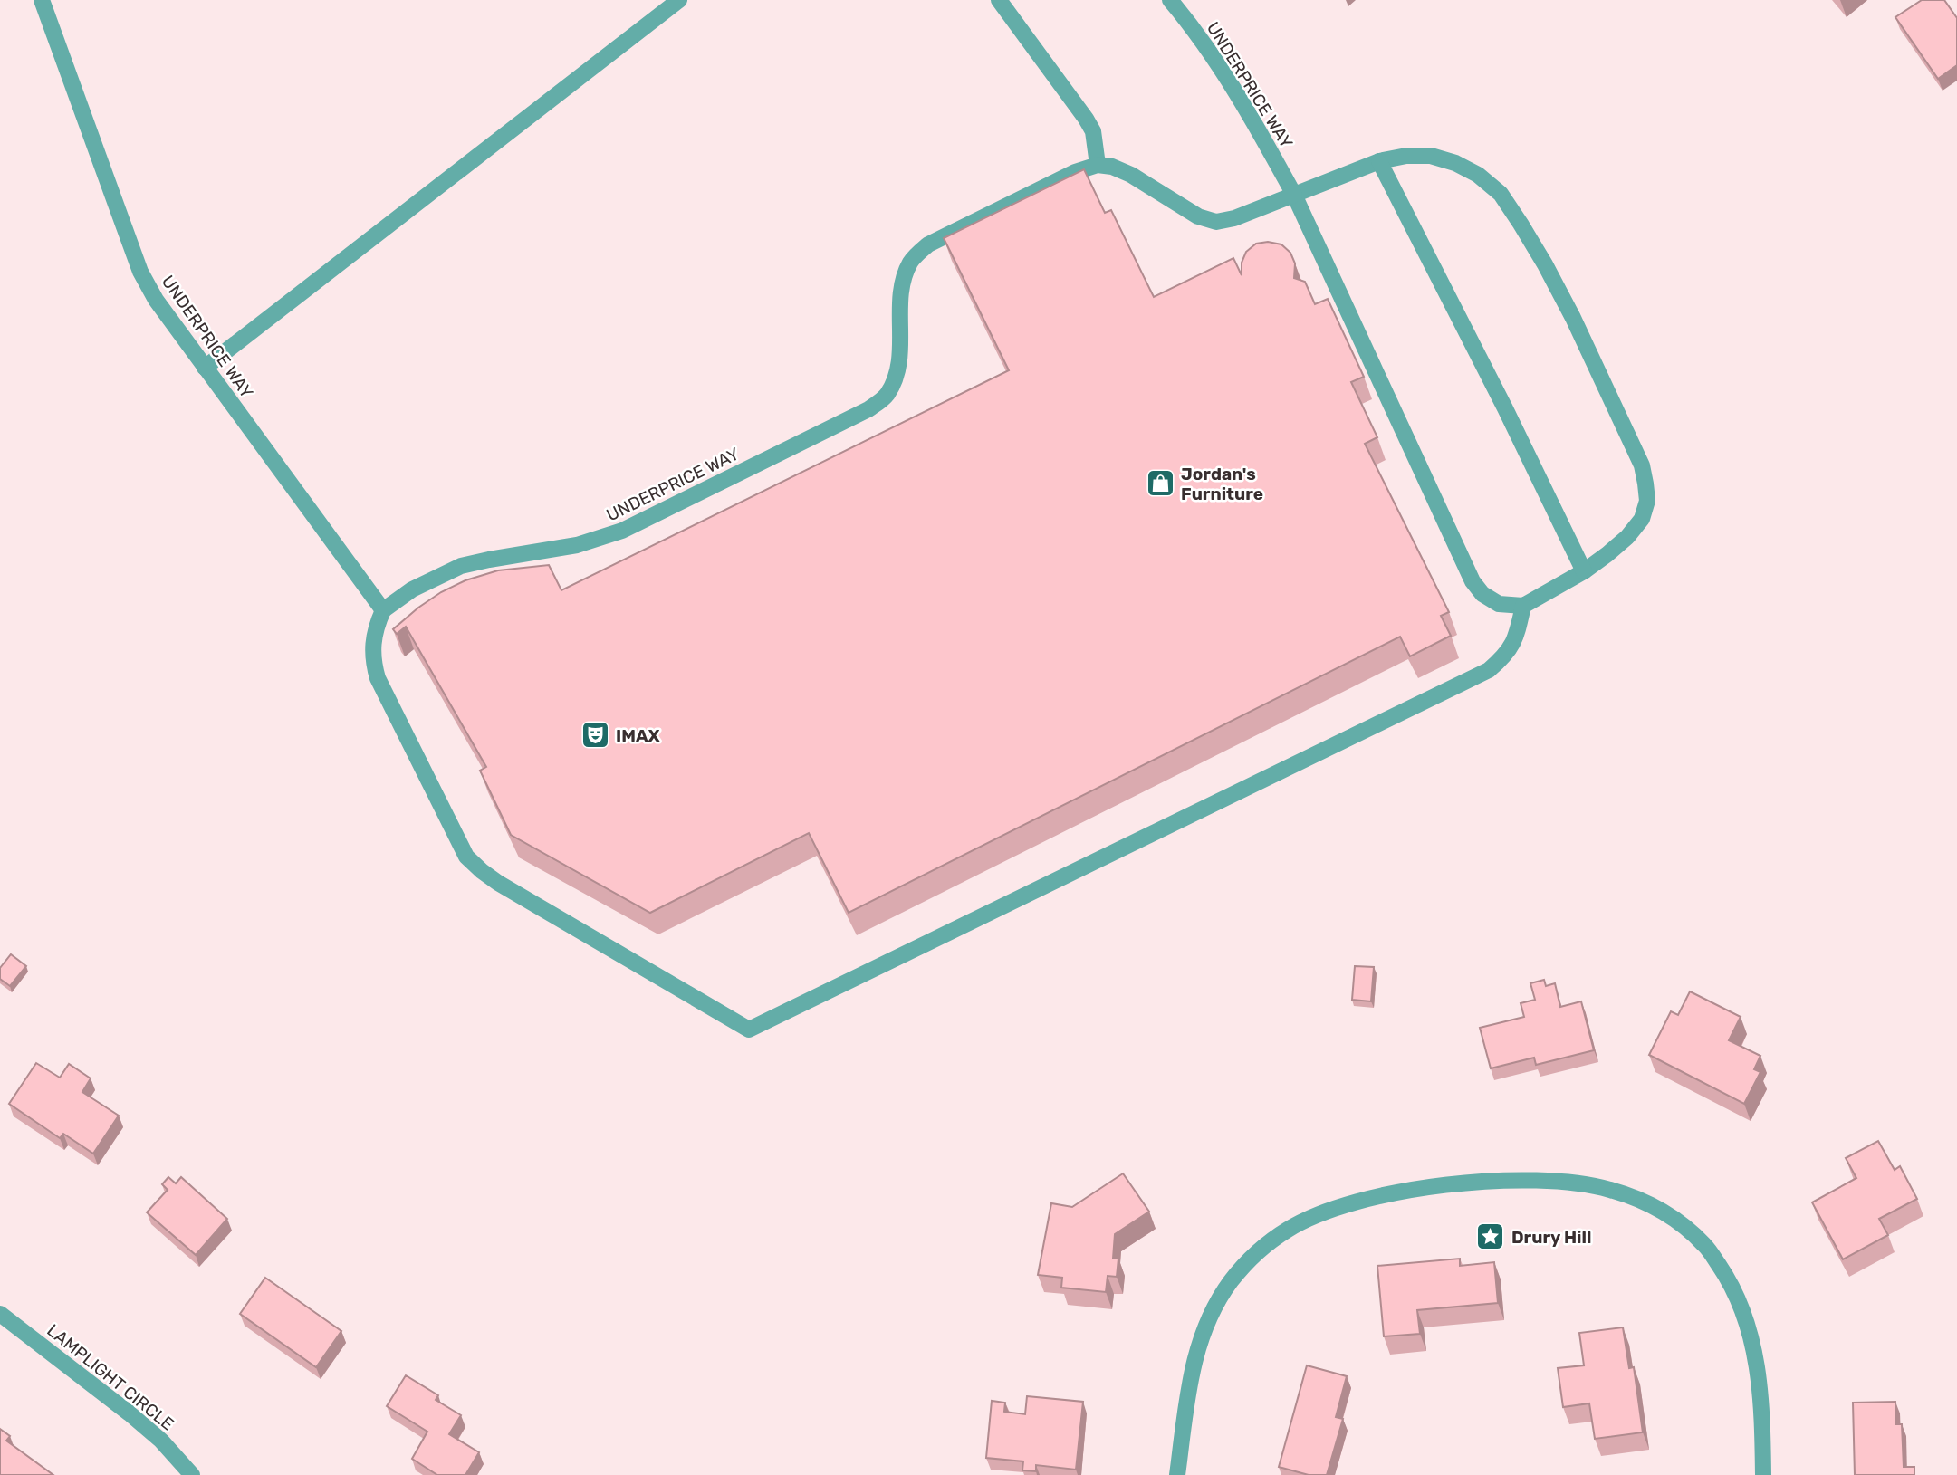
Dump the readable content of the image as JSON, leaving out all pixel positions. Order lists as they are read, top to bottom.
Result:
{
  "streets": {
    "street": ["UNDERPRICE WAY", "LAMPLIGHT CIRCLE"]
  },
  "places": {
    "shop": ["Jordan's Furniture"],
    "theatre": ["IMAX"],
    "place": ["Drury Hill"]
  }
}
